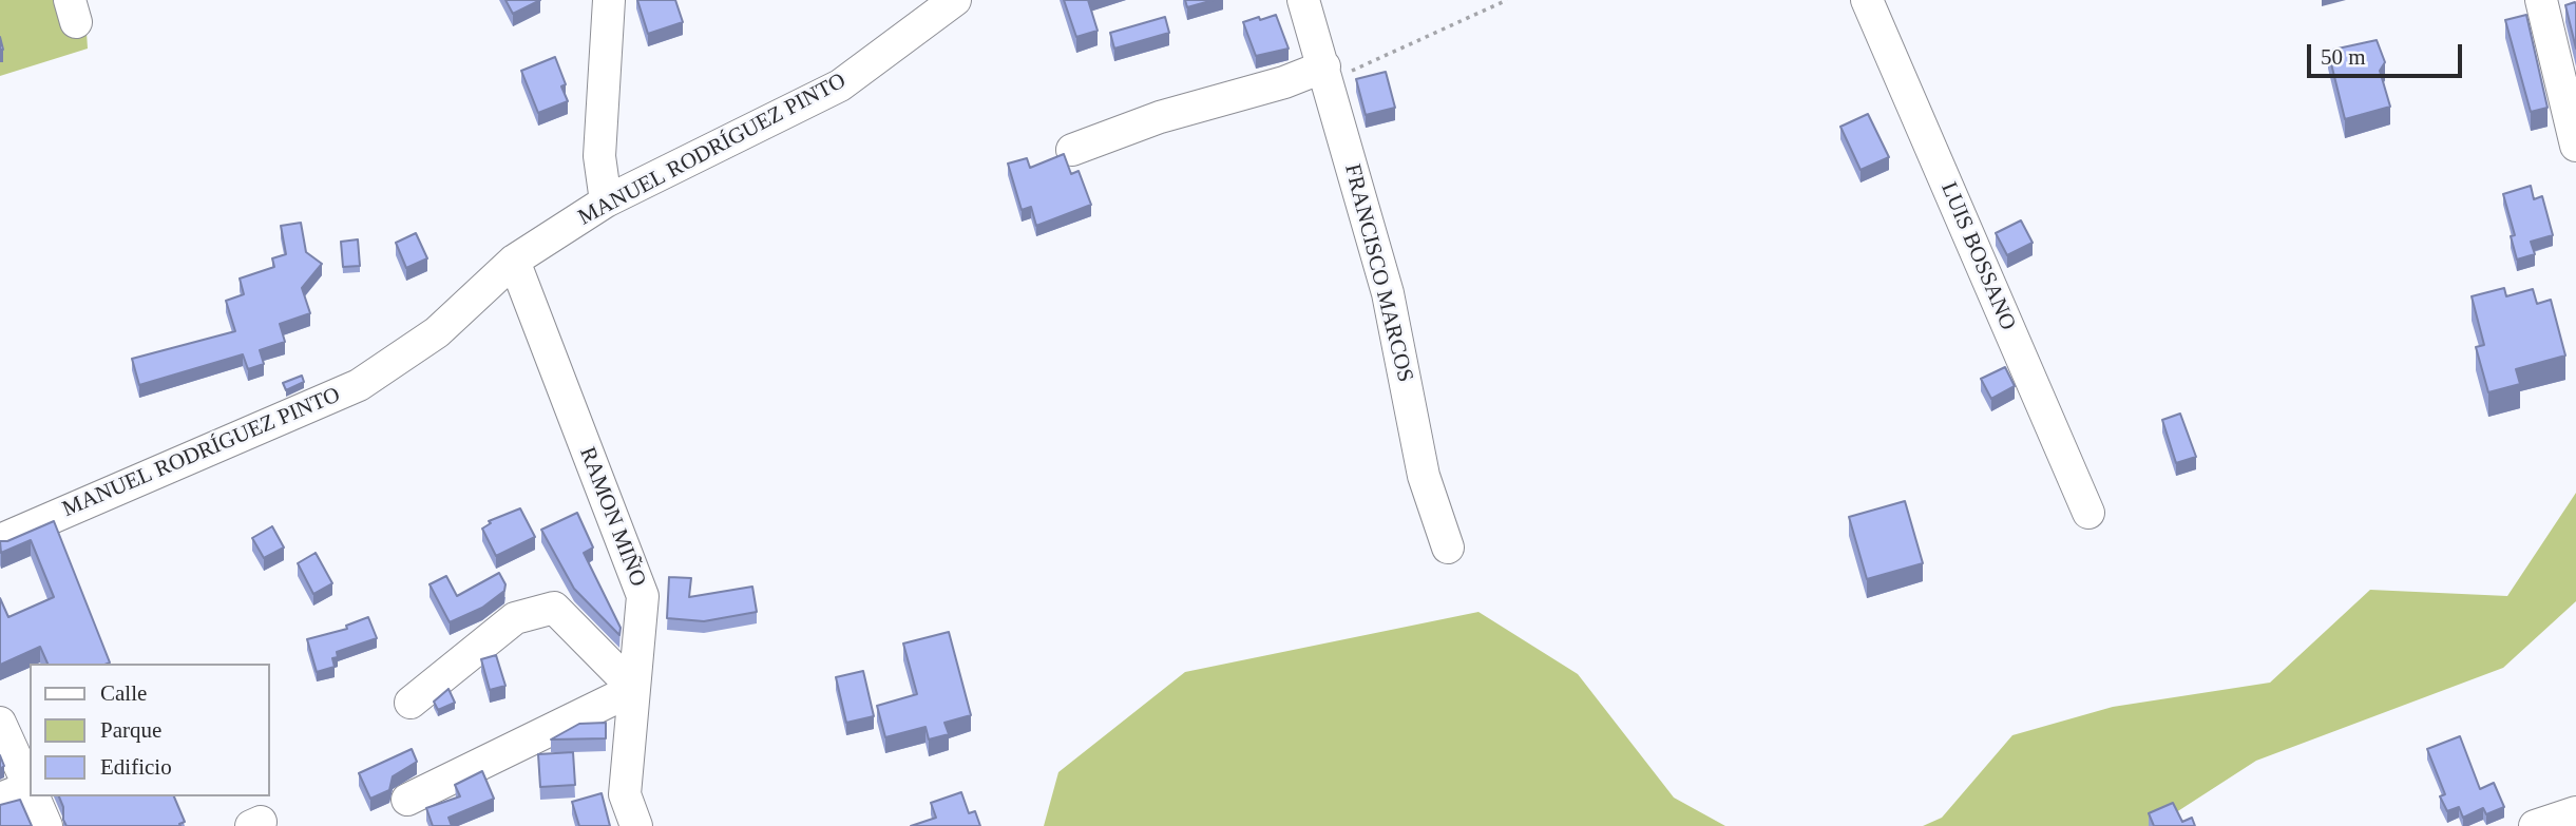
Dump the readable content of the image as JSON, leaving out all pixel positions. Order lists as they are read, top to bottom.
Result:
{
  "streets": {
    "street": [
      "MANUEL RODRÍGUEZ PINTO",
      "LUIS BOSSANO",
      "FRANCISCO MARCOS",
      "RAMON MIÑO"
    ]
  },
  "crossings": [
    ["MANUEL RODRÍGUEZ PINTO", "RAMON MIÑO"]
  ],
  "legend": ["Calle", "Parque", "Edificio"],
  "scale_bar": "50 m"
}
